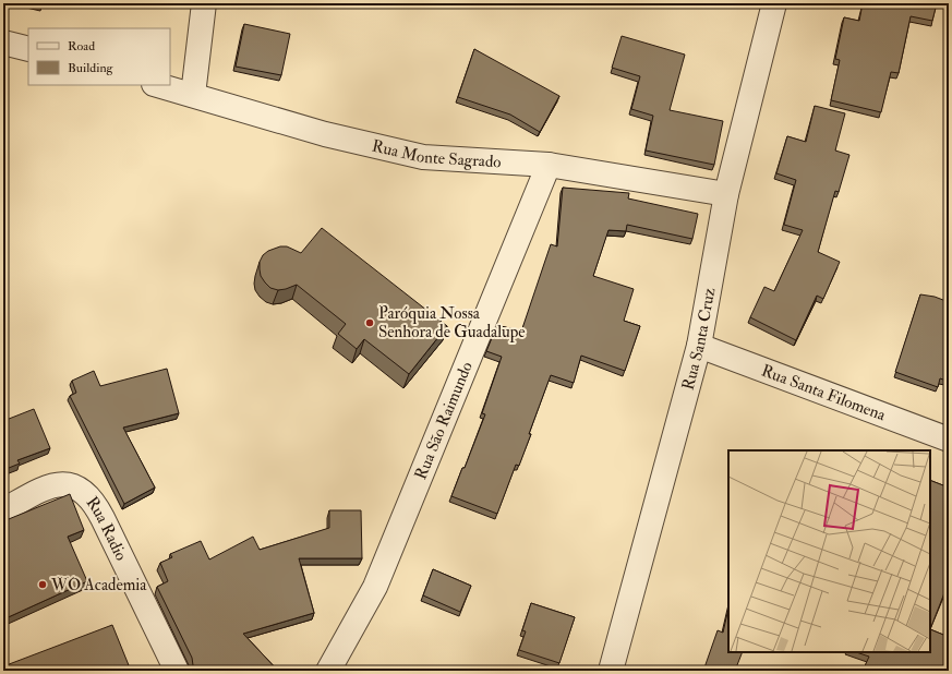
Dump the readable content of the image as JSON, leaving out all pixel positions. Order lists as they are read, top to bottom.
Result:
{
  "streets": {
    "street": [
      "Rua Monte Sagrado",
      "Rua Santa Cruz",
      "Rua Santa Filomena",
      "Rua São Raimundo",
      "Rua Radio"
    ]
  },
  "crossings": [
    ["Rua Monte Sagrado", "Rua Santa Cruz"],
    ["Rua Monte Sagrado", "Rua São Raimundo"],
    ["Rua Santa Cruz", "Rua Santa Filomena"]
  ],
  "places": ["Paróquia Nossa Senhora de Guadalupe", "WO Academia"],
  "legend": ["Road", "Building"]
}
